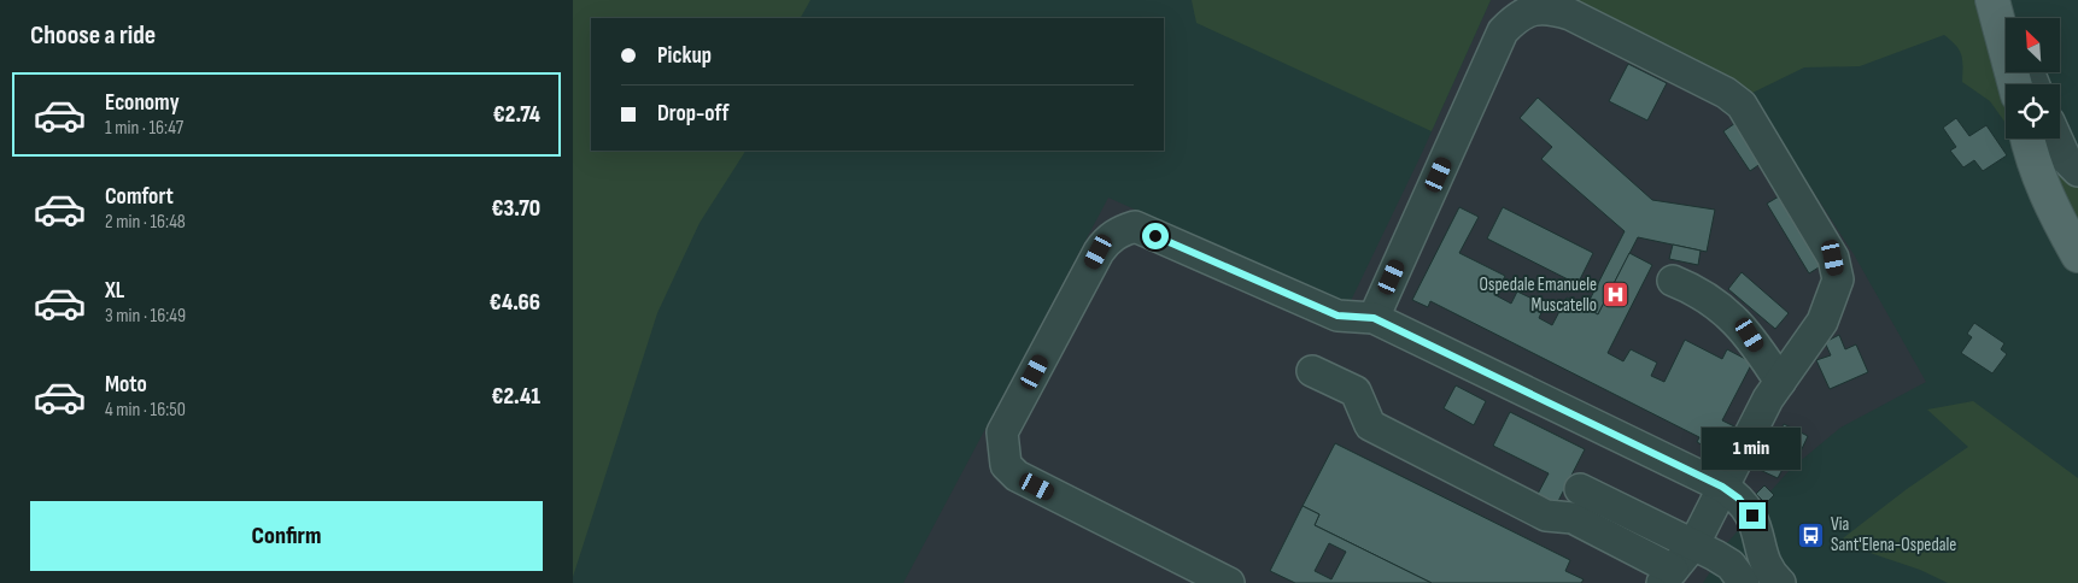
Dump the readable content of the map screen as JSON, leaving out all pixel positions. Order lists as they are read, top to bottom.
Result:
{
  "places": {
    "hospital": ["Ospedale Emanuele Muscatello"],
    "bus stop": ["Via Sant'Elena-Ospedale"]
  },
  "north": "top left",
  "page": {
    "heading": "Choose a ride",
    "banner": ["Pickup", "Drop-off"],
    "list": [
      {
        "name": "Economy",
        "note": "1 min · 16:47",
        "value": "€2.74"
      },
      {
        "name": "Comfort",
        "note": "2 min · 16:48",
        "value": "€3.70"
      },
      {
        "name": "XL",
        "note": "3 min · 16:49",
        "value": "€4.66"
      },
      {
        "name": "Moto",
        "note": "4 min · 16:50",
        "value": "€2.41"
      }
    ],
    "bubble": "1 min",
    "buttons": "Confirm"
  }
}
